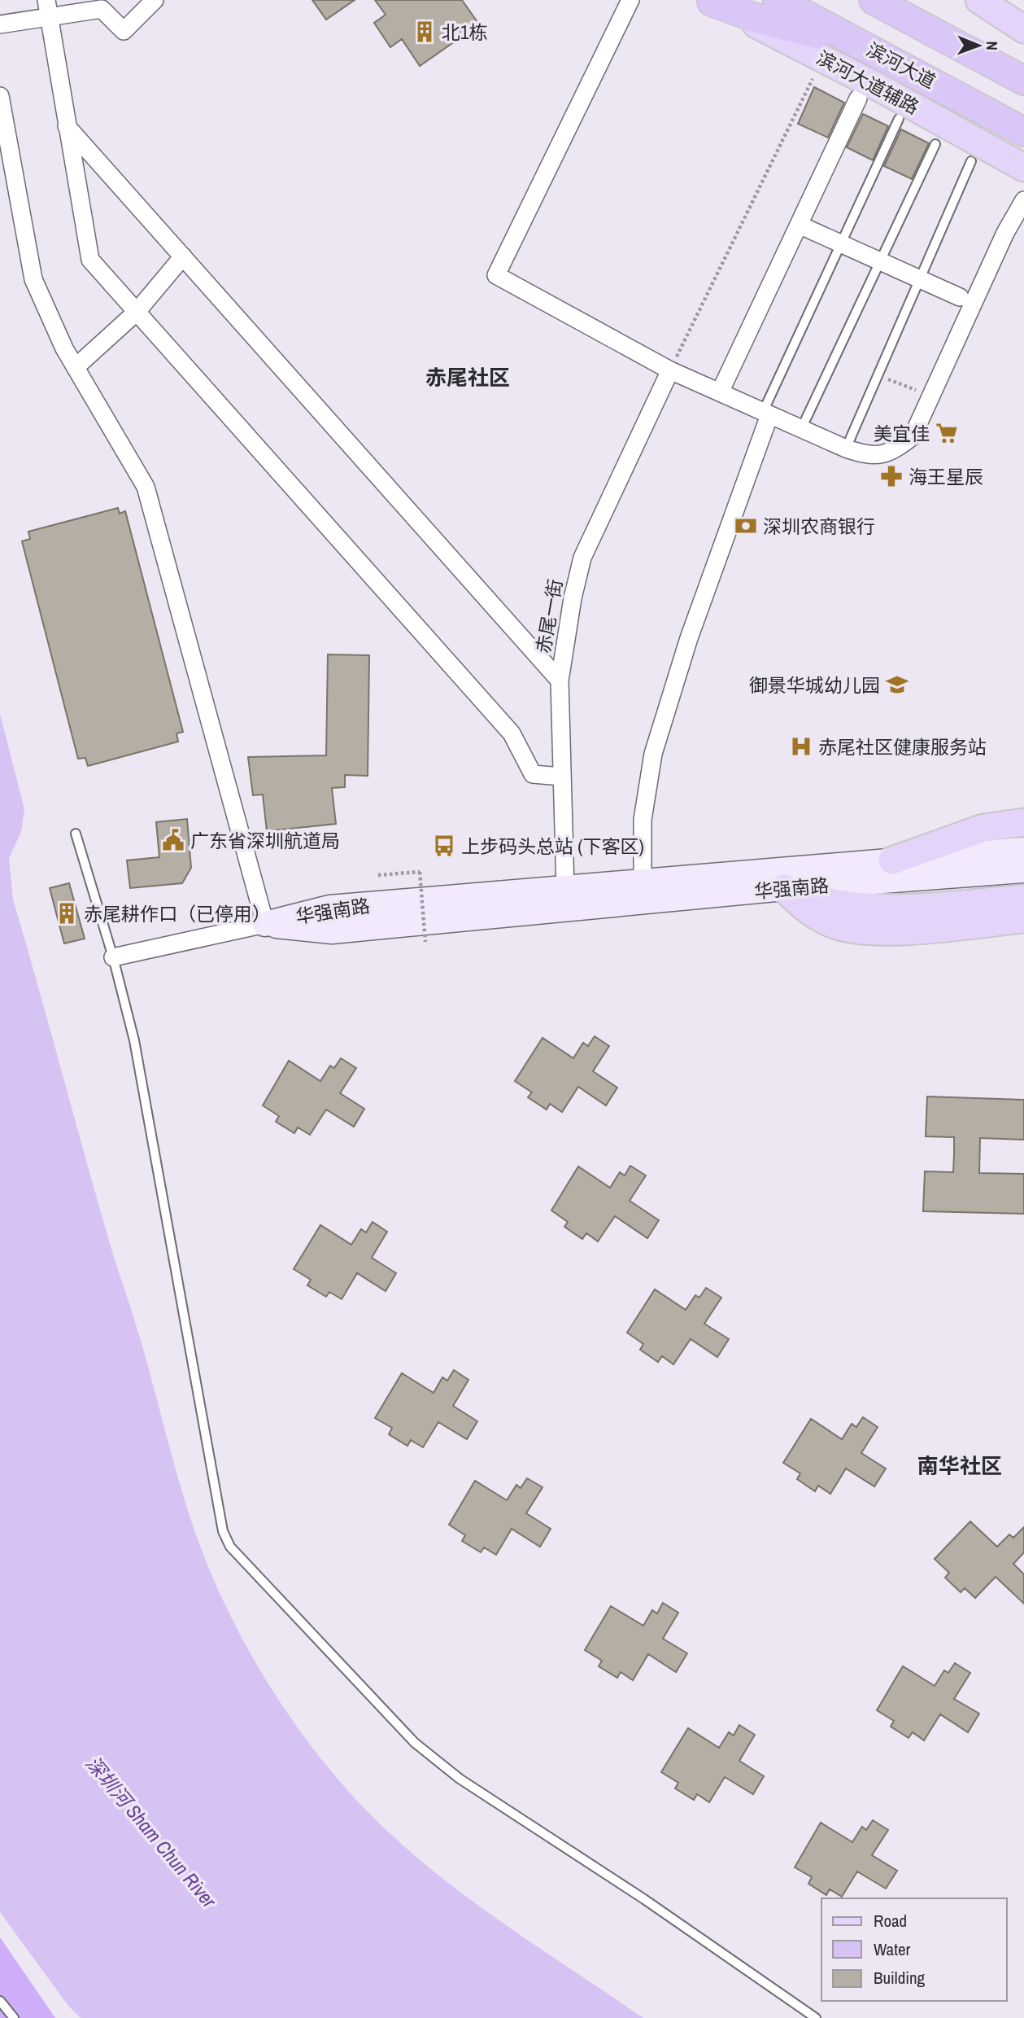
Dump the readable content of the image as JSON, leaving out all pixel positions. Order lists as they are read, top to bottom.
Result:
{
  "streets": {
    "highway": ["滨河大道"],
    "main road": ["滨河大道辅路", "华强南路"],
    "street": ["赤尾一街"]
  },
  "crossings": [
    ["赤尾一街", "华强南路"]
  ],
  "districts": ["赤尾社区", "南华社区"],
  "water": ["深圳河 Sham Chun River"],
  "places": {
    "building": ["北1栋", "赤尾耕作口（已停用）"],
    "supermarket": ["美宜佳"],
    "pharmacy": ["海王星辰"],
    "bank": ["深圳农商银行"],
    "school or university": ["御景华城幼儿园"],
    "hospital": ["赤尾社区健康服务站"],
    "public building": ["广东省深圳航道局"],
    "bus stop": ["上步码头总站 (下客区)"]
  },
  "legend": ["Road", "Water", "Building"],
  "north": "right"
}
